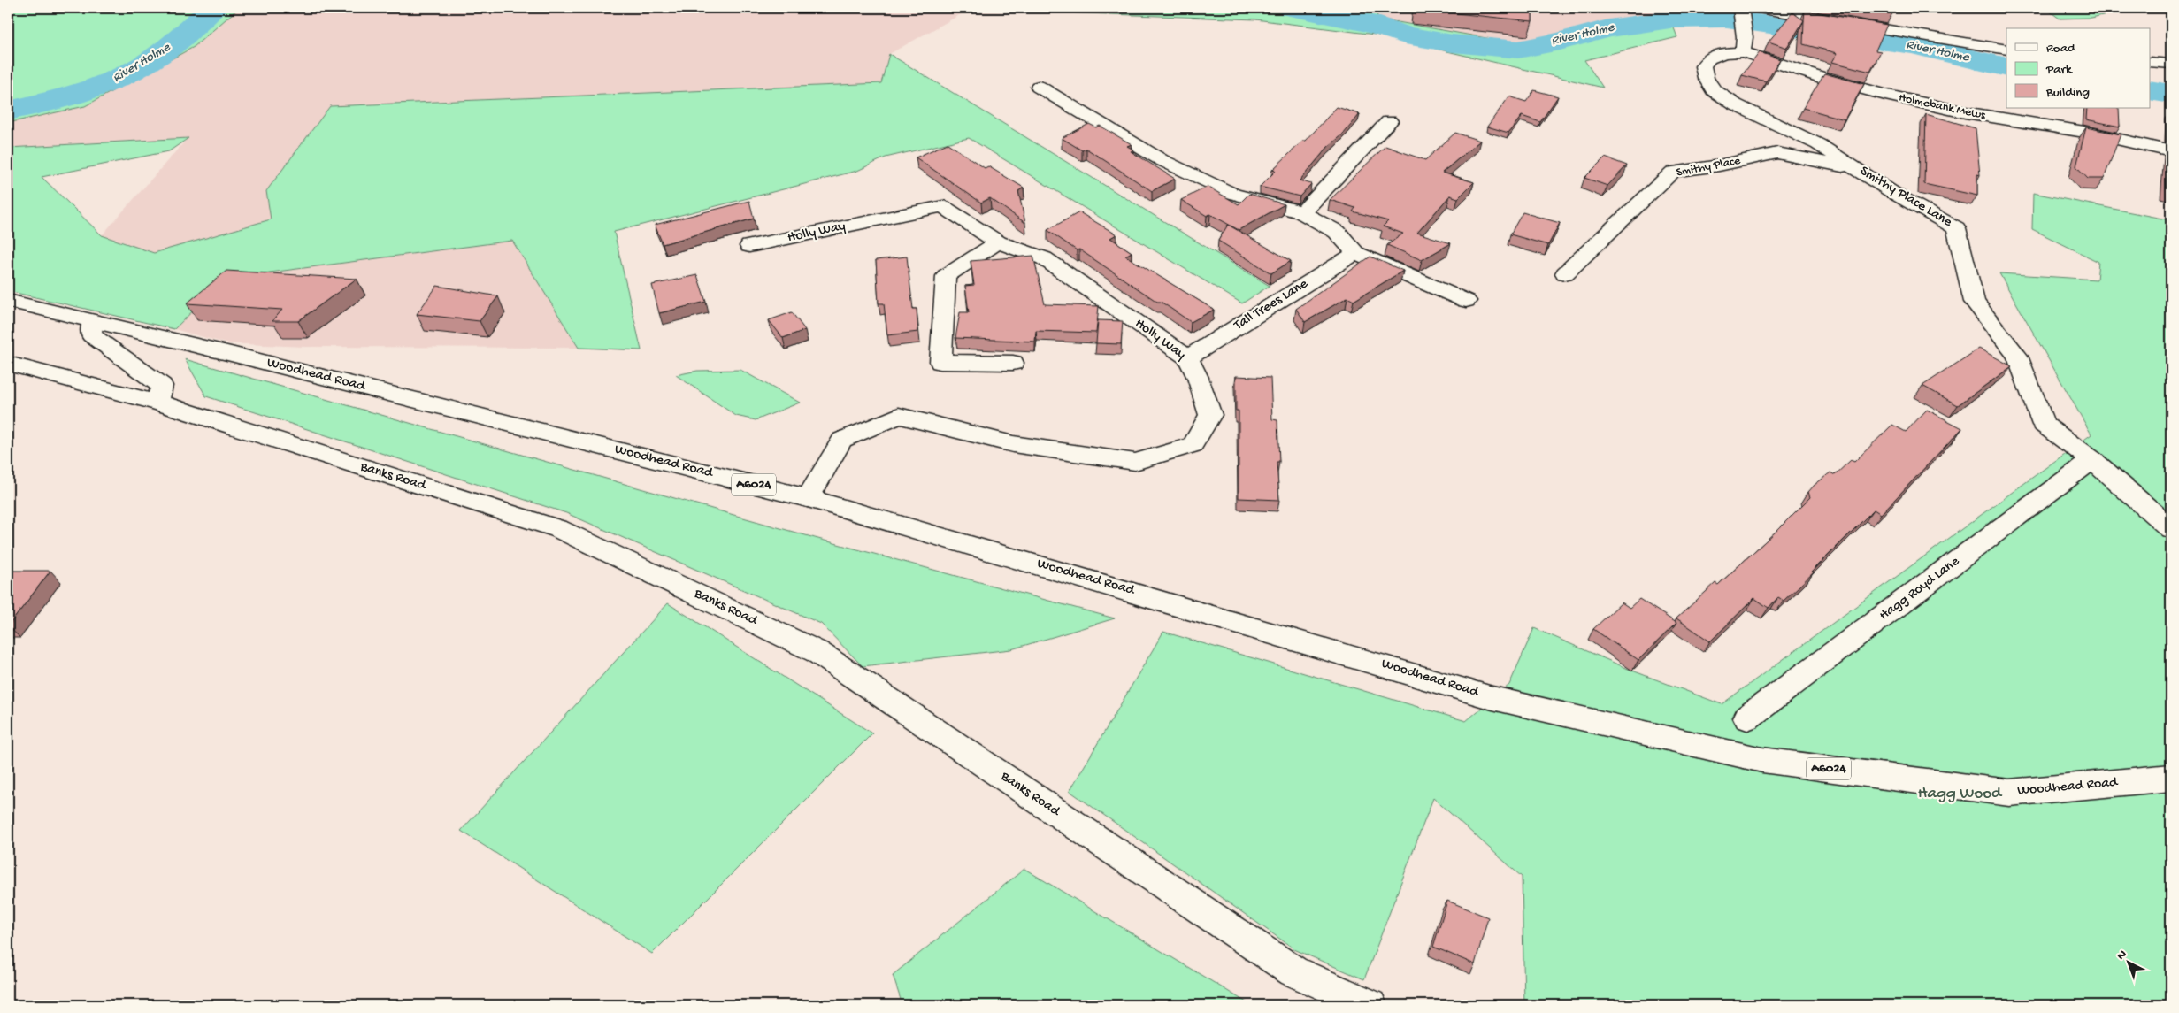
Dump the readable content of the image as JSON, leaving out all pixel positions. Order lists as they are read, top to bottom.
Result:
{
  "streets": {
    "street": [
      "Holmebank Mews",
      "Smithy Place",
      "Smithy Place Lane",
      "Holly Way",
      "Tall Trees Lane",
      "Woodhead Road",
      "Banks Road",
      "A6024",
      "Hagg Royd Lane"
    ]
  },
  "crossings": [
    ["Holmebank Mews", "Smithy Place Lane"],
    ["Smithy Place", "Smithy Place Lane"],
    ["Smithy Place Lane", "Hagg Royd Lane"],
    ["Holly Way", "Tall Trees Lane"],
    ["Holly Way", "Woodhead Road"]
  ],
  "water": ["River Holme"],
  "parks": ["Hagg Wood"],
  "legend": ["Road", "Park", "Building"],
  "north": "top left"
}
